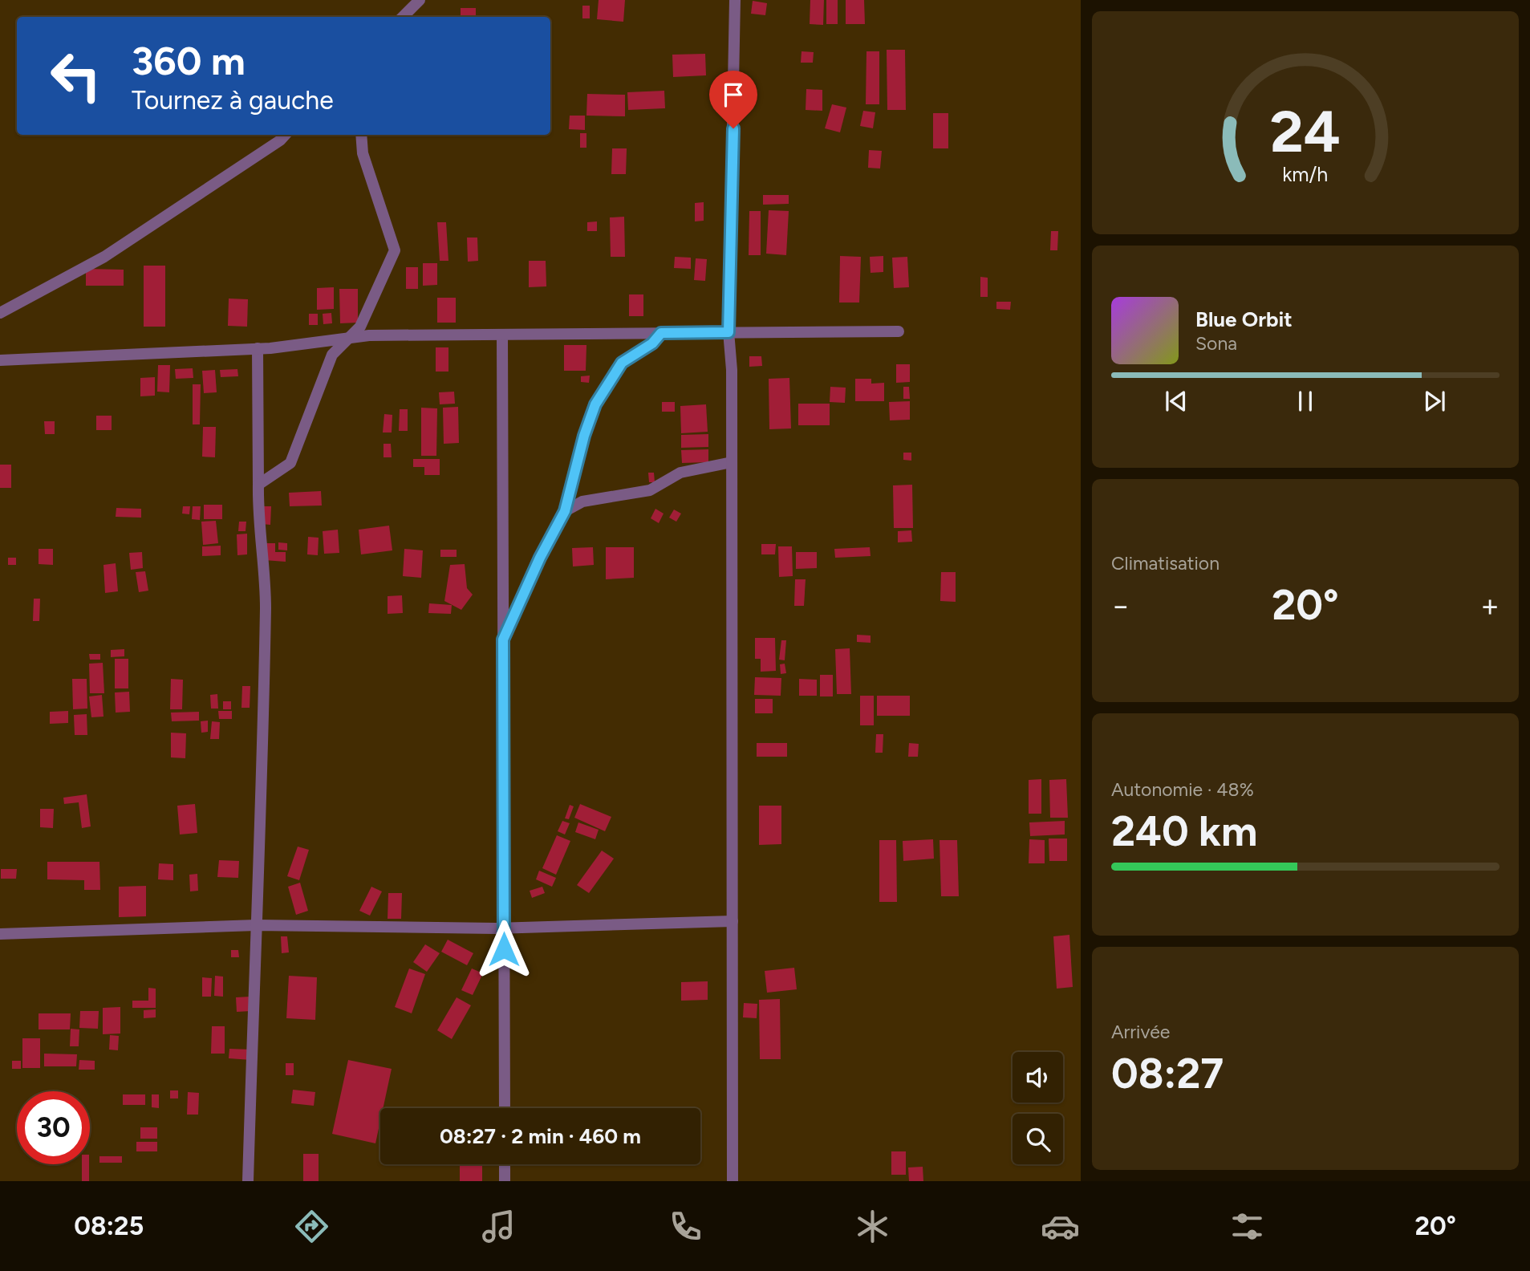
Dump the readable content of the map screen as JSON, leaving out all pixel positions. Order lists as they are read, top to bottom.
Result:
{
  "page": {
    "turn": ["360 m", "Tournez à gauche"],
    "song": ["Blue Orbit", "Sona"],
    "tile": [
      "Climatisation",
      ["Autonomie · 48%", "240 km"],
      ["Arrivée", "08:27"]
    ],
    "heat": ["−", "20°", "+"],
    "limit": "30",
    "trip": "08:27 · 2 min · 460 m",
    "tabs": ["08:25", "20°"],
    "gauge": ["24", "km/h"]
  }
}
